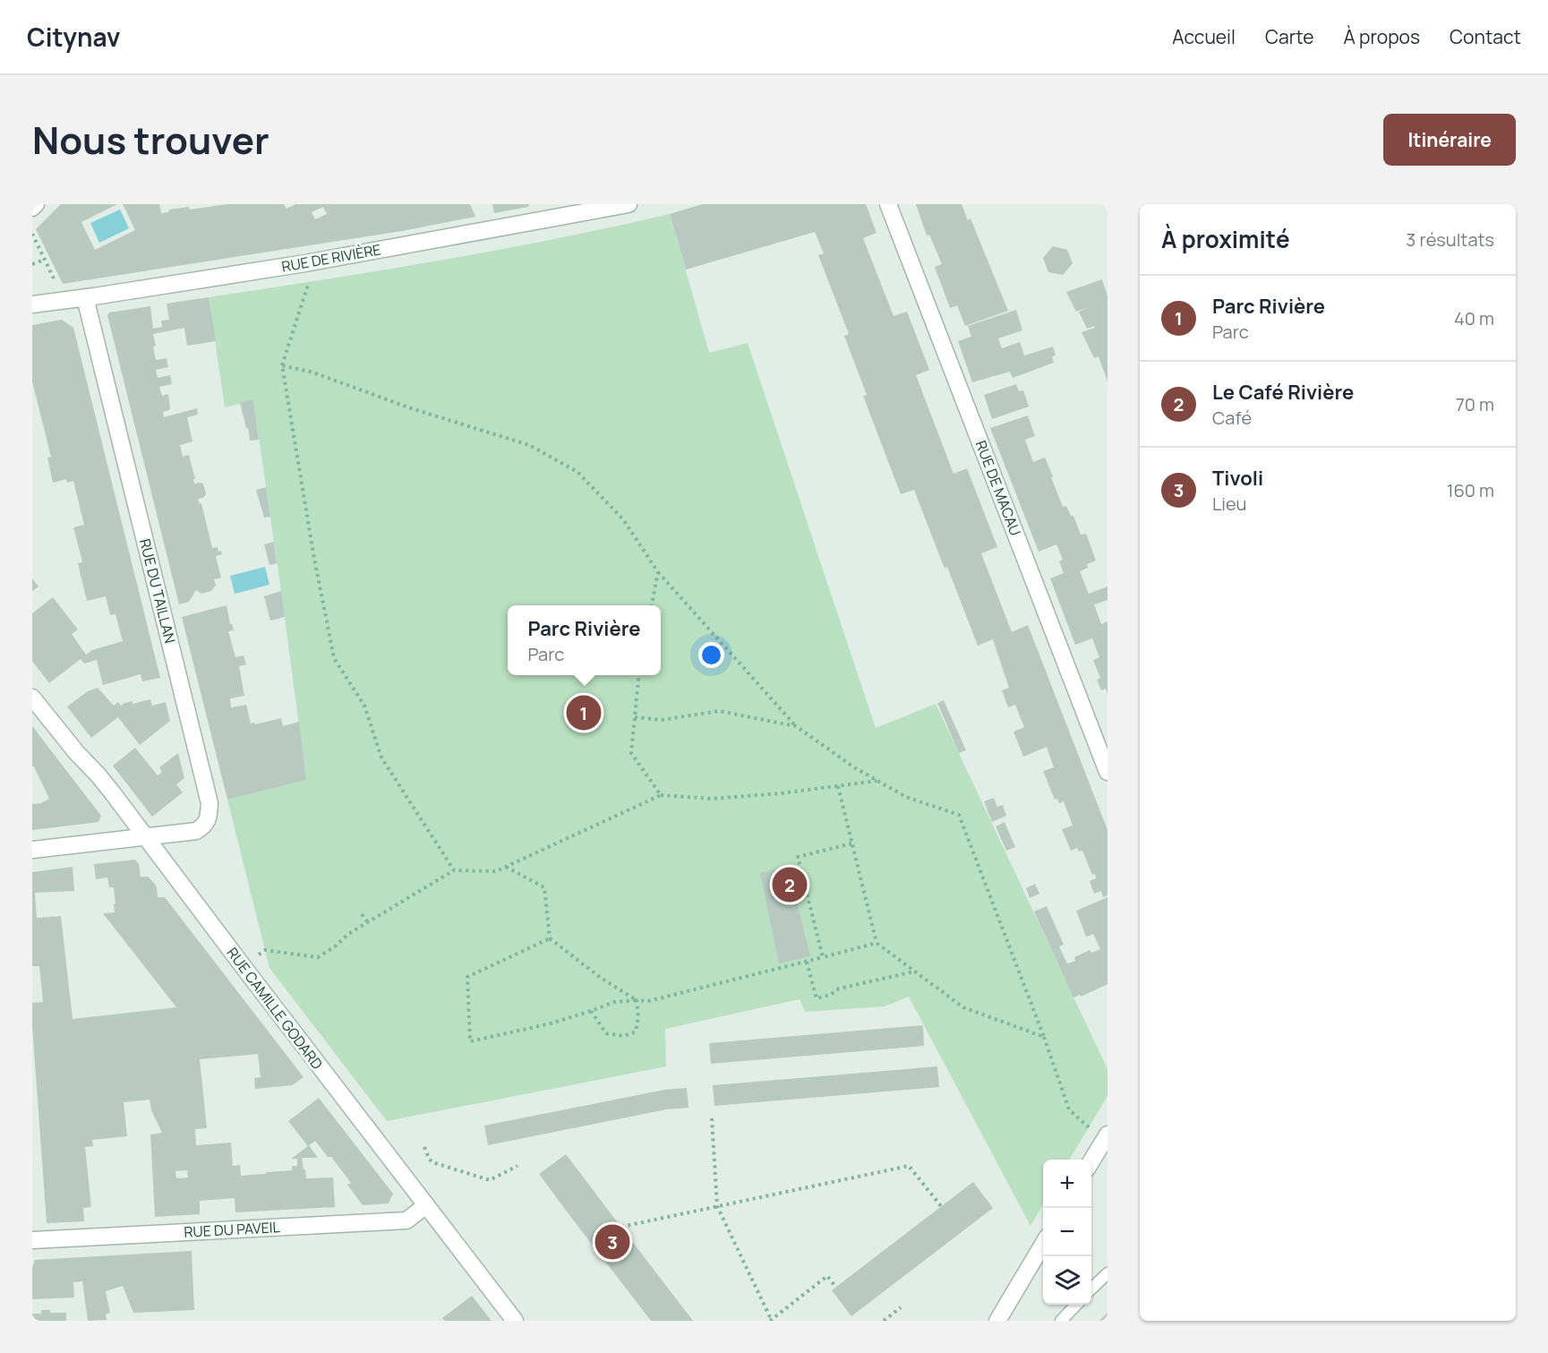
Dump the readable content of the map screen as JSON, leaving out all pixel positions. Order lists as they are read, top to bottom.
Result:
{
  "streets": {
    "street": [
      "RUE DE RIVIÈRE",
      "RUE DE MACAU",
      "RUE DU TAILLAN",
      "RUE CAMILLE GODARD",
      "RUE DU PAVEIL"
    ]
  },
  "crossings": [
    ["RUE DE RIVIÈRE", "RUE DU TAILLAN"],
    ["RUE DU TAILLAN", "RUE CAMILLE GODARD"],
    ["RUE CAMILLE GODARD", "RUE DU PAVEIL"]
  ],
  "page": {
    "header": "Citynav",
    "nav": [
      "Accueil",
      "Carte",
      "À propos",
      "Contact"
    ],
    "title": "Nous trouver",
    "buttons": "Itinéraire",
    "heading": ["À proximité", "3 résultats"],
    "list": [
      {
        "mark": "1",
        "name": "Parc Rivière",
        "note": "Parc",
        "value": "40 m"
      },
      {
        "mark": "2",
        "name": "Le Café Rivière",
        "note": "Café",
        "value": "70 m"
      },
      {
        "mark": "3",
        "name": "Tivoli",
        "note": "Lieu",
        "value": "160 m"
      }
    ],
    "popup": ["Parc Rivière", "Parc"],
    "pins": ["1", "2", "3"],
    "map_buttons": ["+", "−"]
  }
}
